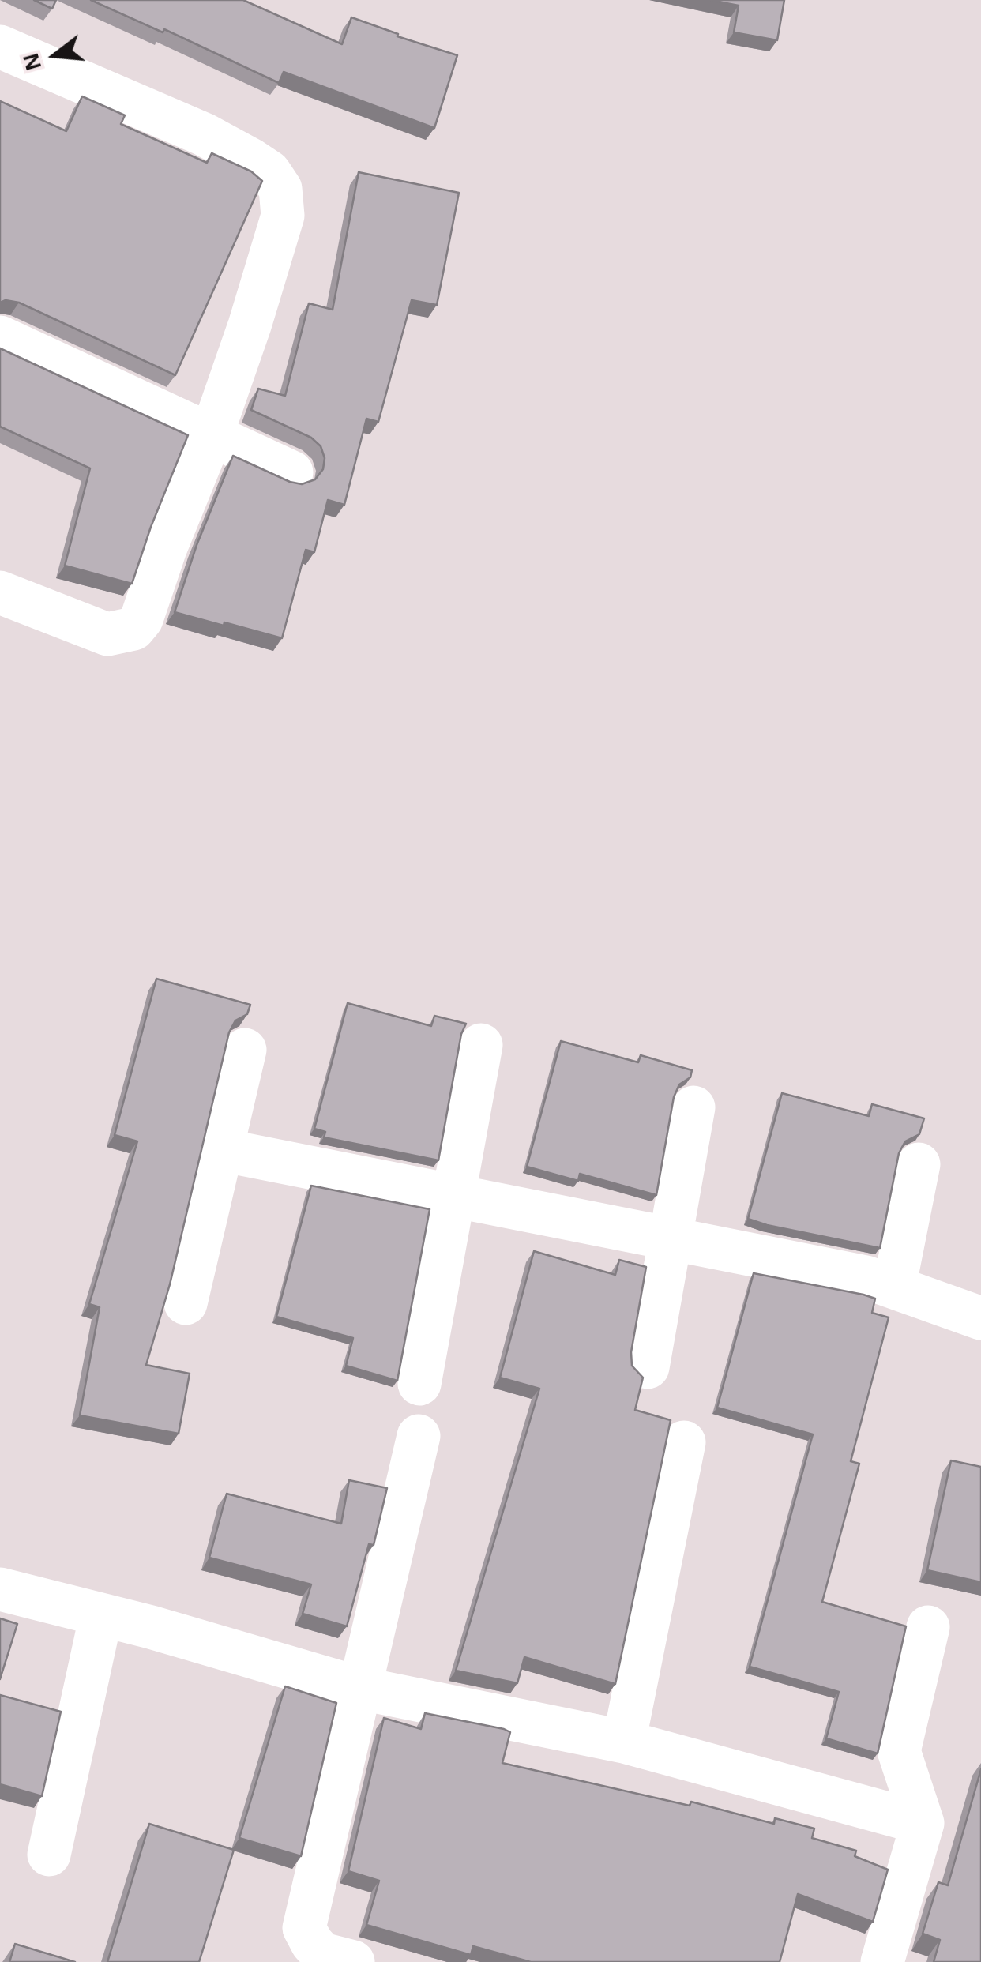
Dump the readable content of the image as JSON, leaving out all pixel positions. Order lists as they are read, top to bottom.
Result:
{
  "north": "left"
}
